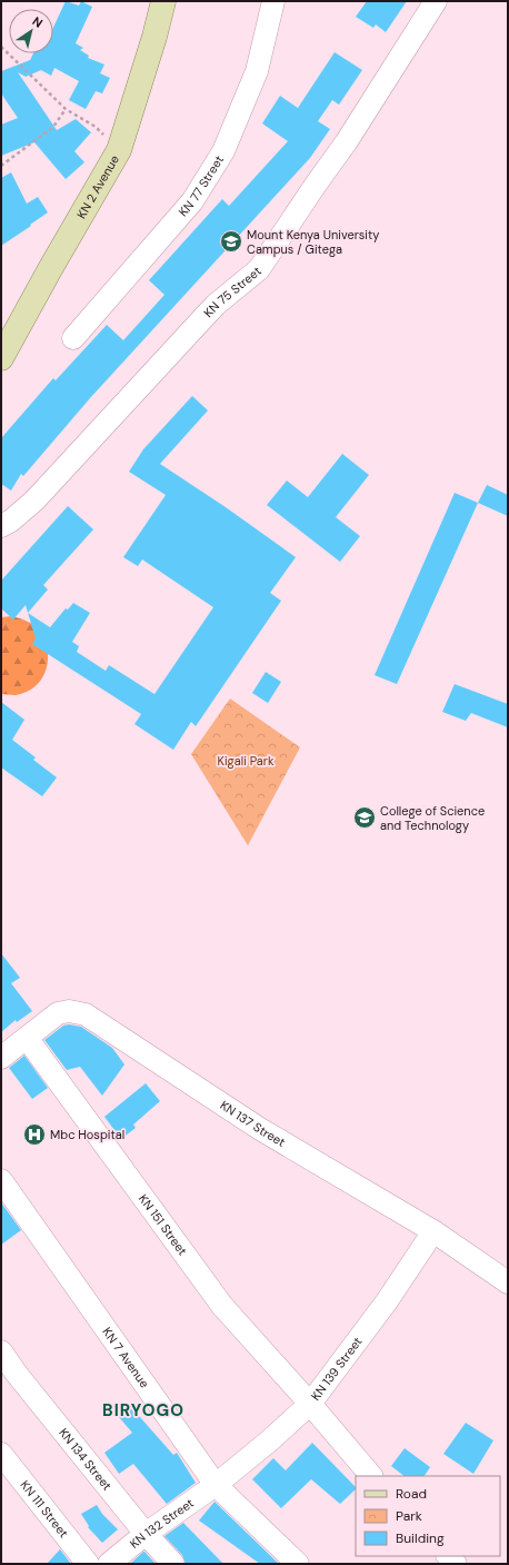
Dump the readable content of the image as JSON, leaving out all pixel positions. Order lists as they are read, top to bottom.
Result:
{
  "streets": {
    "main road": ["KN 2 Avenue"],
    "street": [
      "KN 77 Street",
      "KN 75 Street",
      "KN 137 Street",
      "KN 151 Street",
      "KN 7 Avenue",
      "KN 139 Street",
      "KN 134 Street",
      "KN 111 Street",
      "KN 132 Street"
    ]
  },
  "crossings": [
    ["KN 137 Street", "KN 151 Street"],
    ["KN 137 Street", "KN 139 Street"],
    ["KN 151 Street", "KN 139 Street"],
    ["KN 7 Avenue", "KN 139 Street"],
    ["KN 7 Avenue", "KN 132 Street"],
    ["KN 139 Street", "KN 132 Street"],
    ["KN 134 Street", "KN 132 Street"]
  ],
  "districts": ["BIRYOGO"],
  "parks": ["Kigali Park"],
  "places": {
    "school or university": ["Mount Kenya University Campus / Gitega", "College of Science and Technology"],
    "hospital": ["Mbc Hospital"]
  },
  "legend": ["Road", "Park", "Building"],
  "north": "top right"
}
